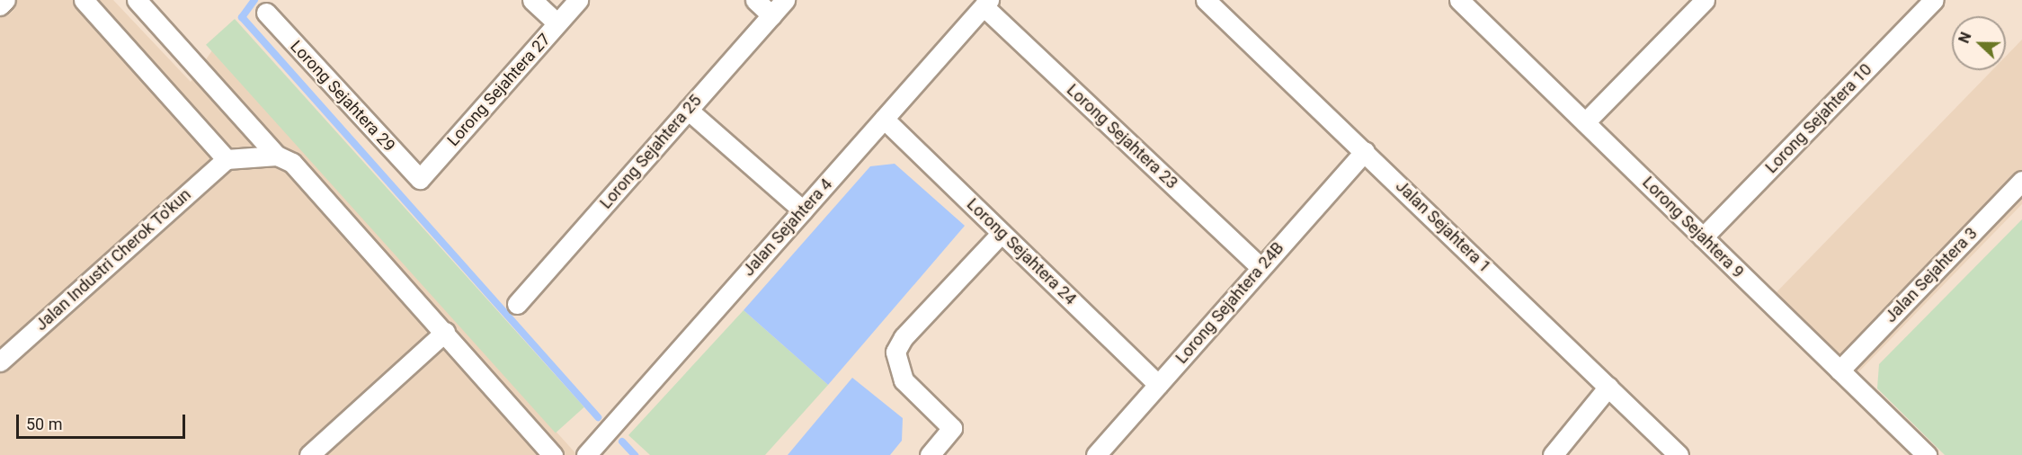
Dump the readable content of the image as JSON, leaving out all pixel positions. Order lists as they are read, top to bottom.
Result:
{
  "streets": {
    "street": [
      "Lorong Sejahtera 27",
      "Lorong Sejahtera 29",
      "Lorong Sejahtera 10",
      "Lorong Sejahtera 23",
      "Lorong Sejahtera 25",
      "Jalan Sejahtera 1",
      "Jalan Sejahtera 4",
      "Lorong Sejahtera 9",
      "Lorong Sejahtera 24",
      "Jalan Industri Cherok To'kun",
      "Jalan Sejahtera 3",
      "Lorong Sejahtera 24B"
    ]
  },
  "crossings": [
    ["Lorong Sejahtera 27", "Lorong Sejahtera 29"],
    ["Lorong Sejahtera 10", "Lorong Sejahtera 9"],
    ["Lorong Sejahtera 23", "Jalan Sejahtera 4"],
    ["Lorong Sejahtera 23", "Lorong Sejahtera 24B"],
    ["Jalan Sejahtera 1", "Lorong Sejahtera 24B"],
    ["Jalan Sejahtera 4", "Lorong Sejahtera 24"],
    ["Lorong Sejahtera 9", "Jalan Sejahtera 3"],
    ["Lorong Sejahtera 24", "Lorong Sejahtera 24B"]
  ],
  "scale_bar": "50 m",
  "north": "left"
}
